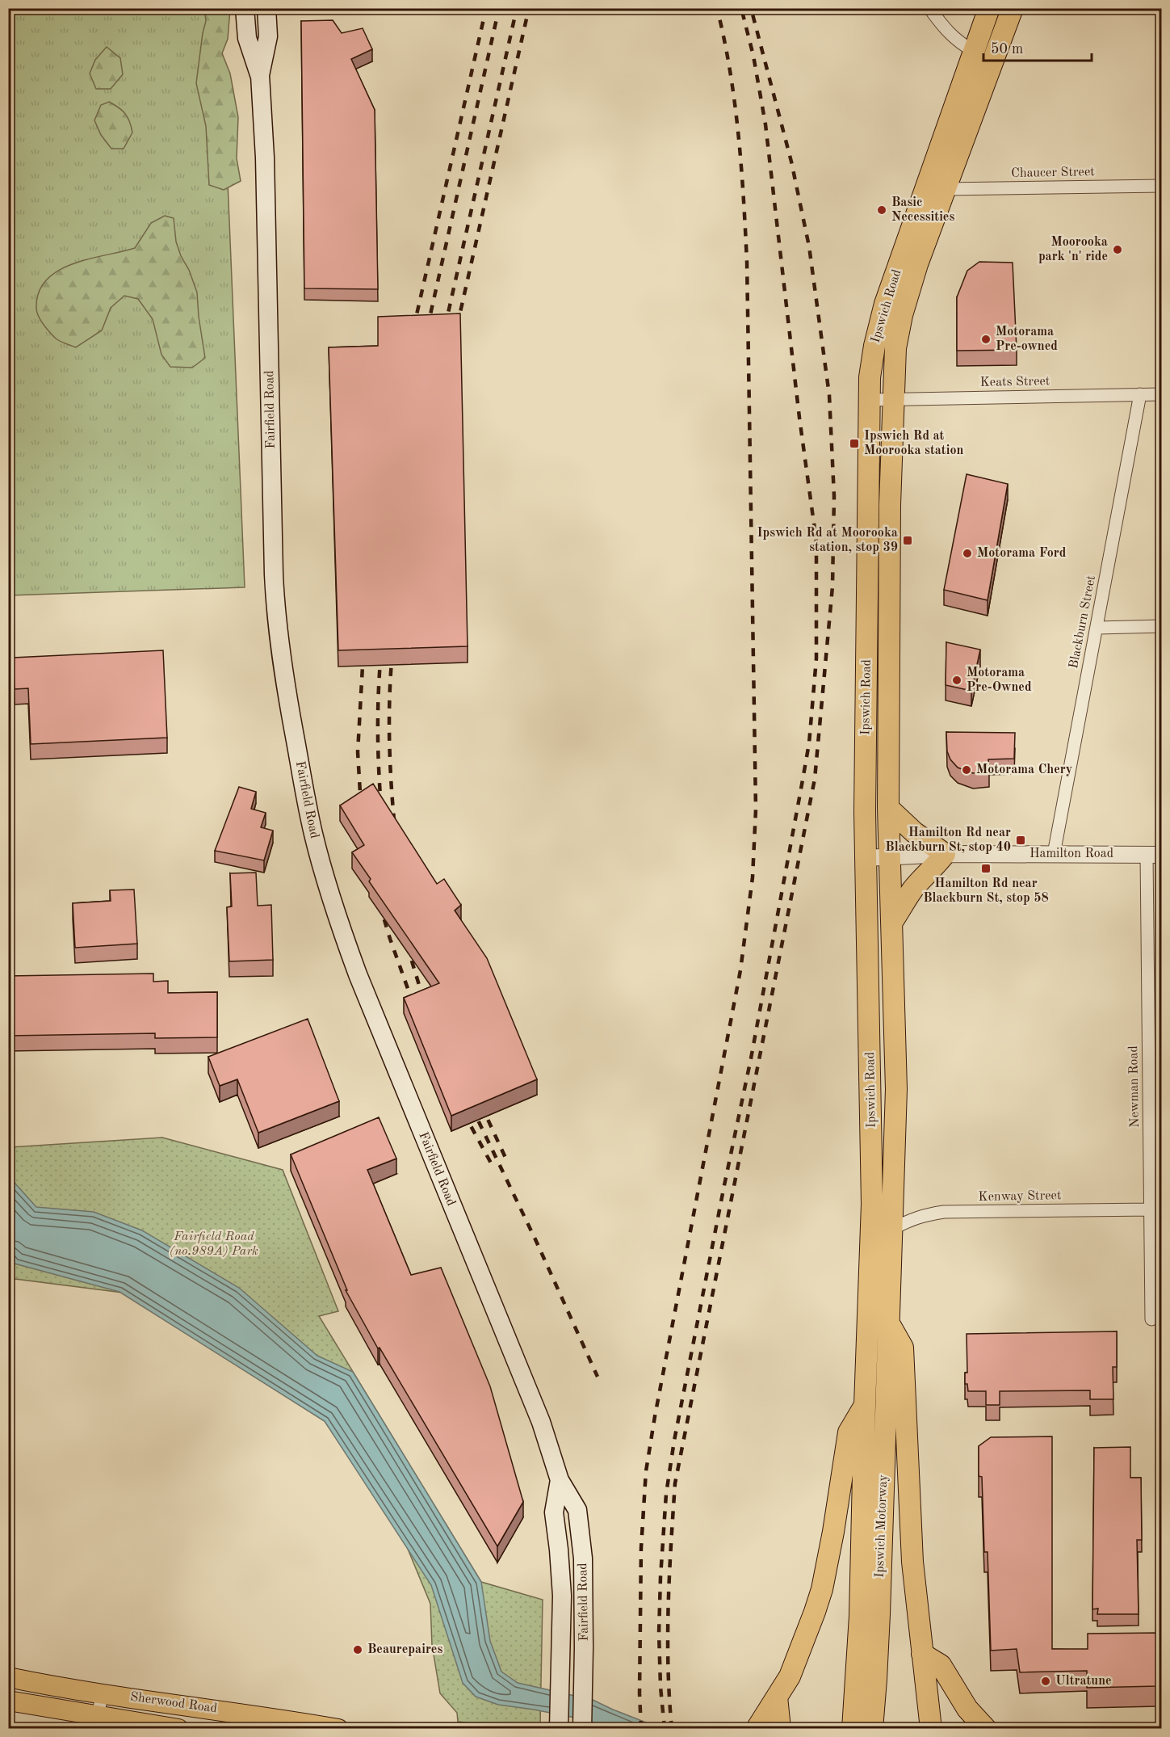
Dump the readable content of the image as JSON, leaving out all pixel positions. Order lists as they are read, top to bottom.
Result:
{
  "streets": {
    "highway": ["Ipswich Road", "Ipswich Motorway"],
    "main road": ["Fairfield Road", "Sherwood Road"],
    "street": [
      "Chaucer Street",
      "Keats Street",
      "Blackburn Street",
      "Hamilton Road",
      "Newman Road",
      "Kenway Street"
    ]
  },
  "crossings": [
    ["Chaucer Street", "Ipswich Road"],
    ["Ipswich Road", "Keats Street"],
    ["Ipswich Road", "Hamilton Road"],
    ["Ipswich Road", "Kenway Street"],
    ["Ipswich Road", "Ipswich Motorway"],
    ["Keats Street", "Blackburn Street"],
    ["Blackburn Street", "Hamilton Road"],
    ["Hamilton Road", "Newman Road"],
    ["Newman Road", "Kenway Street"]
  ],
  "parks": ["Fairfield Road (no.989A) Park"],
  "places": {
    "other": [
      "Basic Necessities",
      "Moorooka park 'n' ride",
      "Motorama Pre-owned",
      "Motorama Ford",
      "Motorama Pre-Owned",
      "Motorama Chery",
      "Beaurepaires",
      "Ultratune"
    ],
    "transit": [
      "Ipswich Rd at Moorooka station",
      "Ipswich Rd at Moorooka station, stop 39",
      "Hamilton Rd near Blackburn St, stop 40",
      "Hamilton Rd near Blackburn St, stop 58"
    ]
  },
  "scale_bar": "50 m"
}
